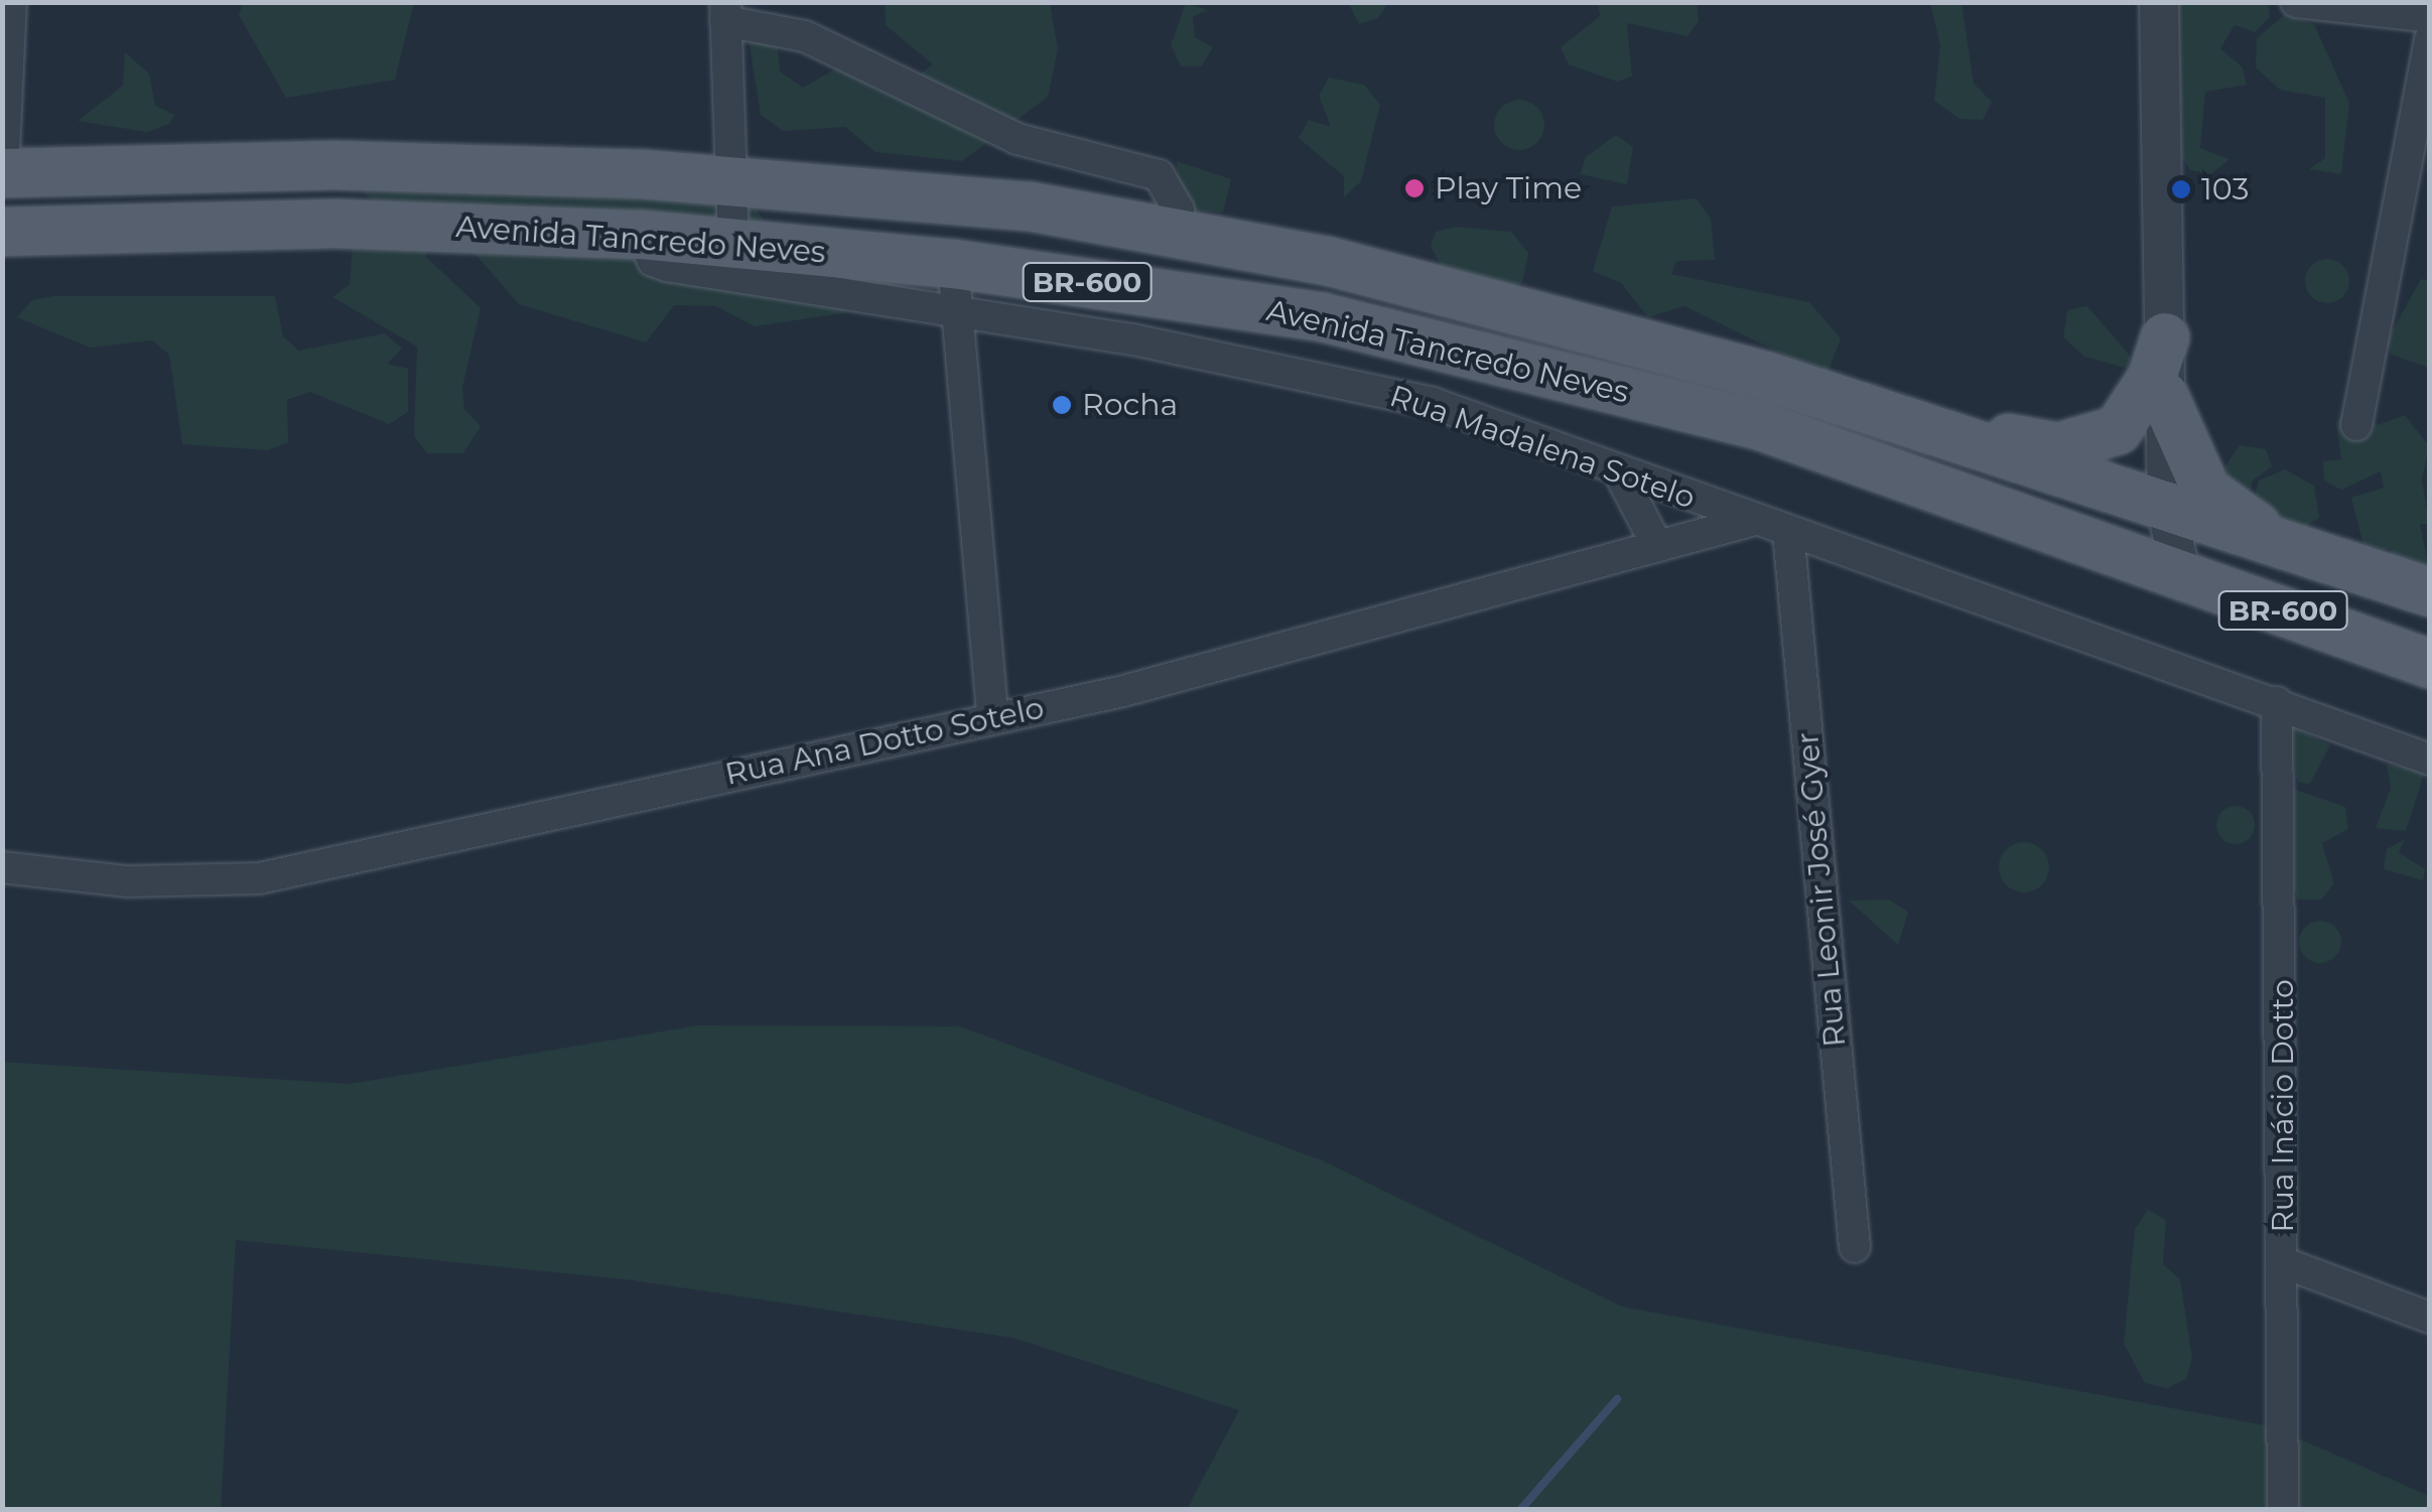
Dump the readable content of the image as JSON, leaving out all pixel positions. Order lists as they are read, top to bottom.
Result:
{
  "streets": {
    "main road": ["Avenida Tancredo Neves", "BR-600"],
    "street": [
      "Rua Madalena Sotelo",
      "Rua Ana Dotto Sotelo",
      "Rua Leonir José Gyer",
      "Rua Inácio Dotto"
    ]
  },
  "crossings": [
    ["Avenida Tancredo Neves", "Rua Madalena Sotelo"],
    ["Rua Madalena Sotelo", "Rua Ana Dotto Sotelo"],
    ["Rua Madalena Sotelo", "Rua Leonir José Gyer"],
    ["Rua Madalena Sotelo", "Rua Inácio Dotto"]
  ],
  "places": ["Play Time", "103", "Rocha"]
}
